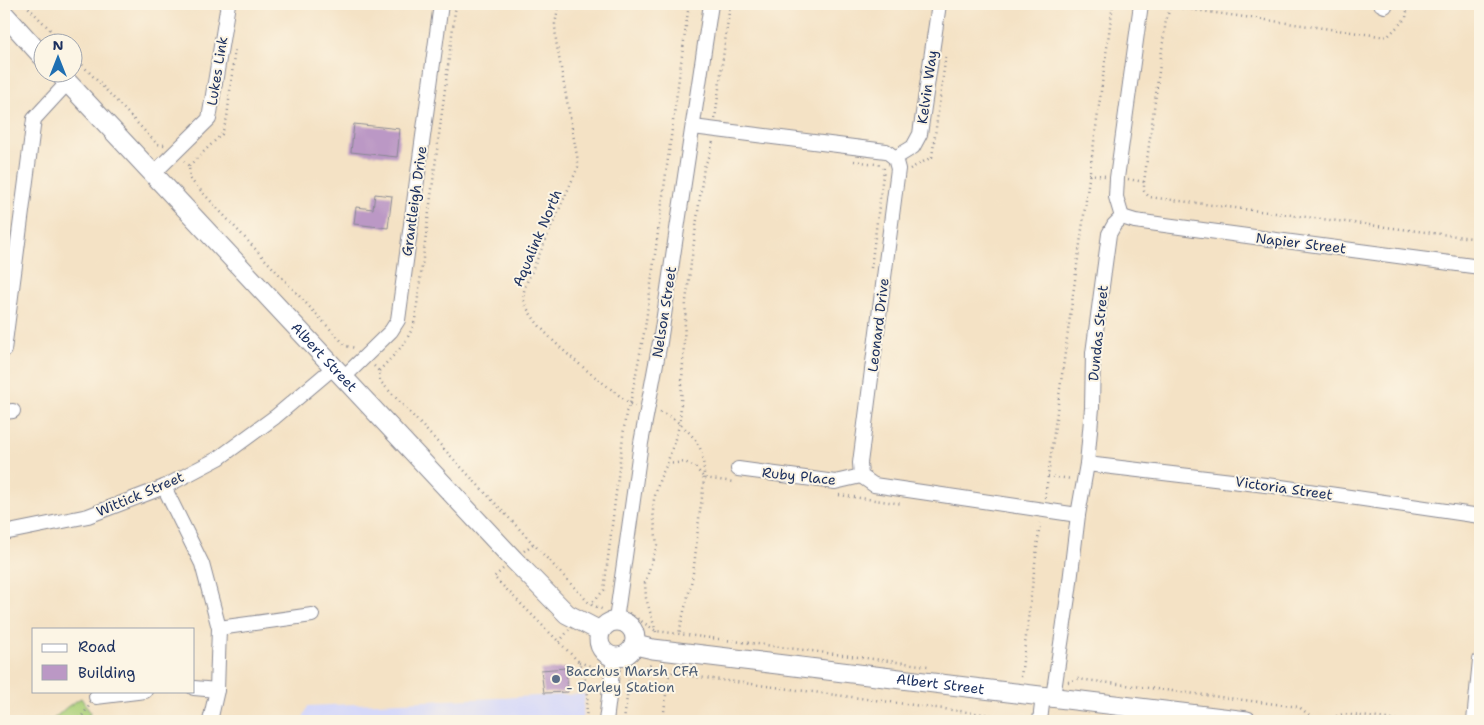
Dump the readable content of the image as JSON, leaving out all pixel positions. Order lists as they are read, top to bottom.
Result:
{
  "streets": {
    "street": [
      "Lukes Link",
      "Kelvin Way",
      "Grantleigh Drive",
      "Napier Street",
      "Nelson Street",
      "Leonard Drive",
      "Dundas Street",
      "Albert Street",
      "Ruby Place",
      "Victoria Street",
      "Wittick Street"
    ],
    "path": ["Aqualink North"]
  },
  "crossings": [
    ["Lukes Link", "Albert Street"],
    ["Kelvin Way", "Leonard Drive"],
    ["Grantleigh Drive", "Albert Street"],
    ["Grantleigh Drive", "Wittick Street"],
    ["Aqualink North", "Nelson Street"],
    ["Napier Street", "Dundas Street"],
    ["Nelson Street", "Albert Street"],
    ["Leonard Drive", "Ruby Place"],
    ["Dundas Street", "Albert Street"],
    ["Dundas Street", "Victoria Street"],
    ["Albert Street", "Wittick Street"]
  ],
  "places": ["Bacchus Marsh CFA - Darley Station"],
  "legend": ["Road", "Building"],
  "north": "top"
}
